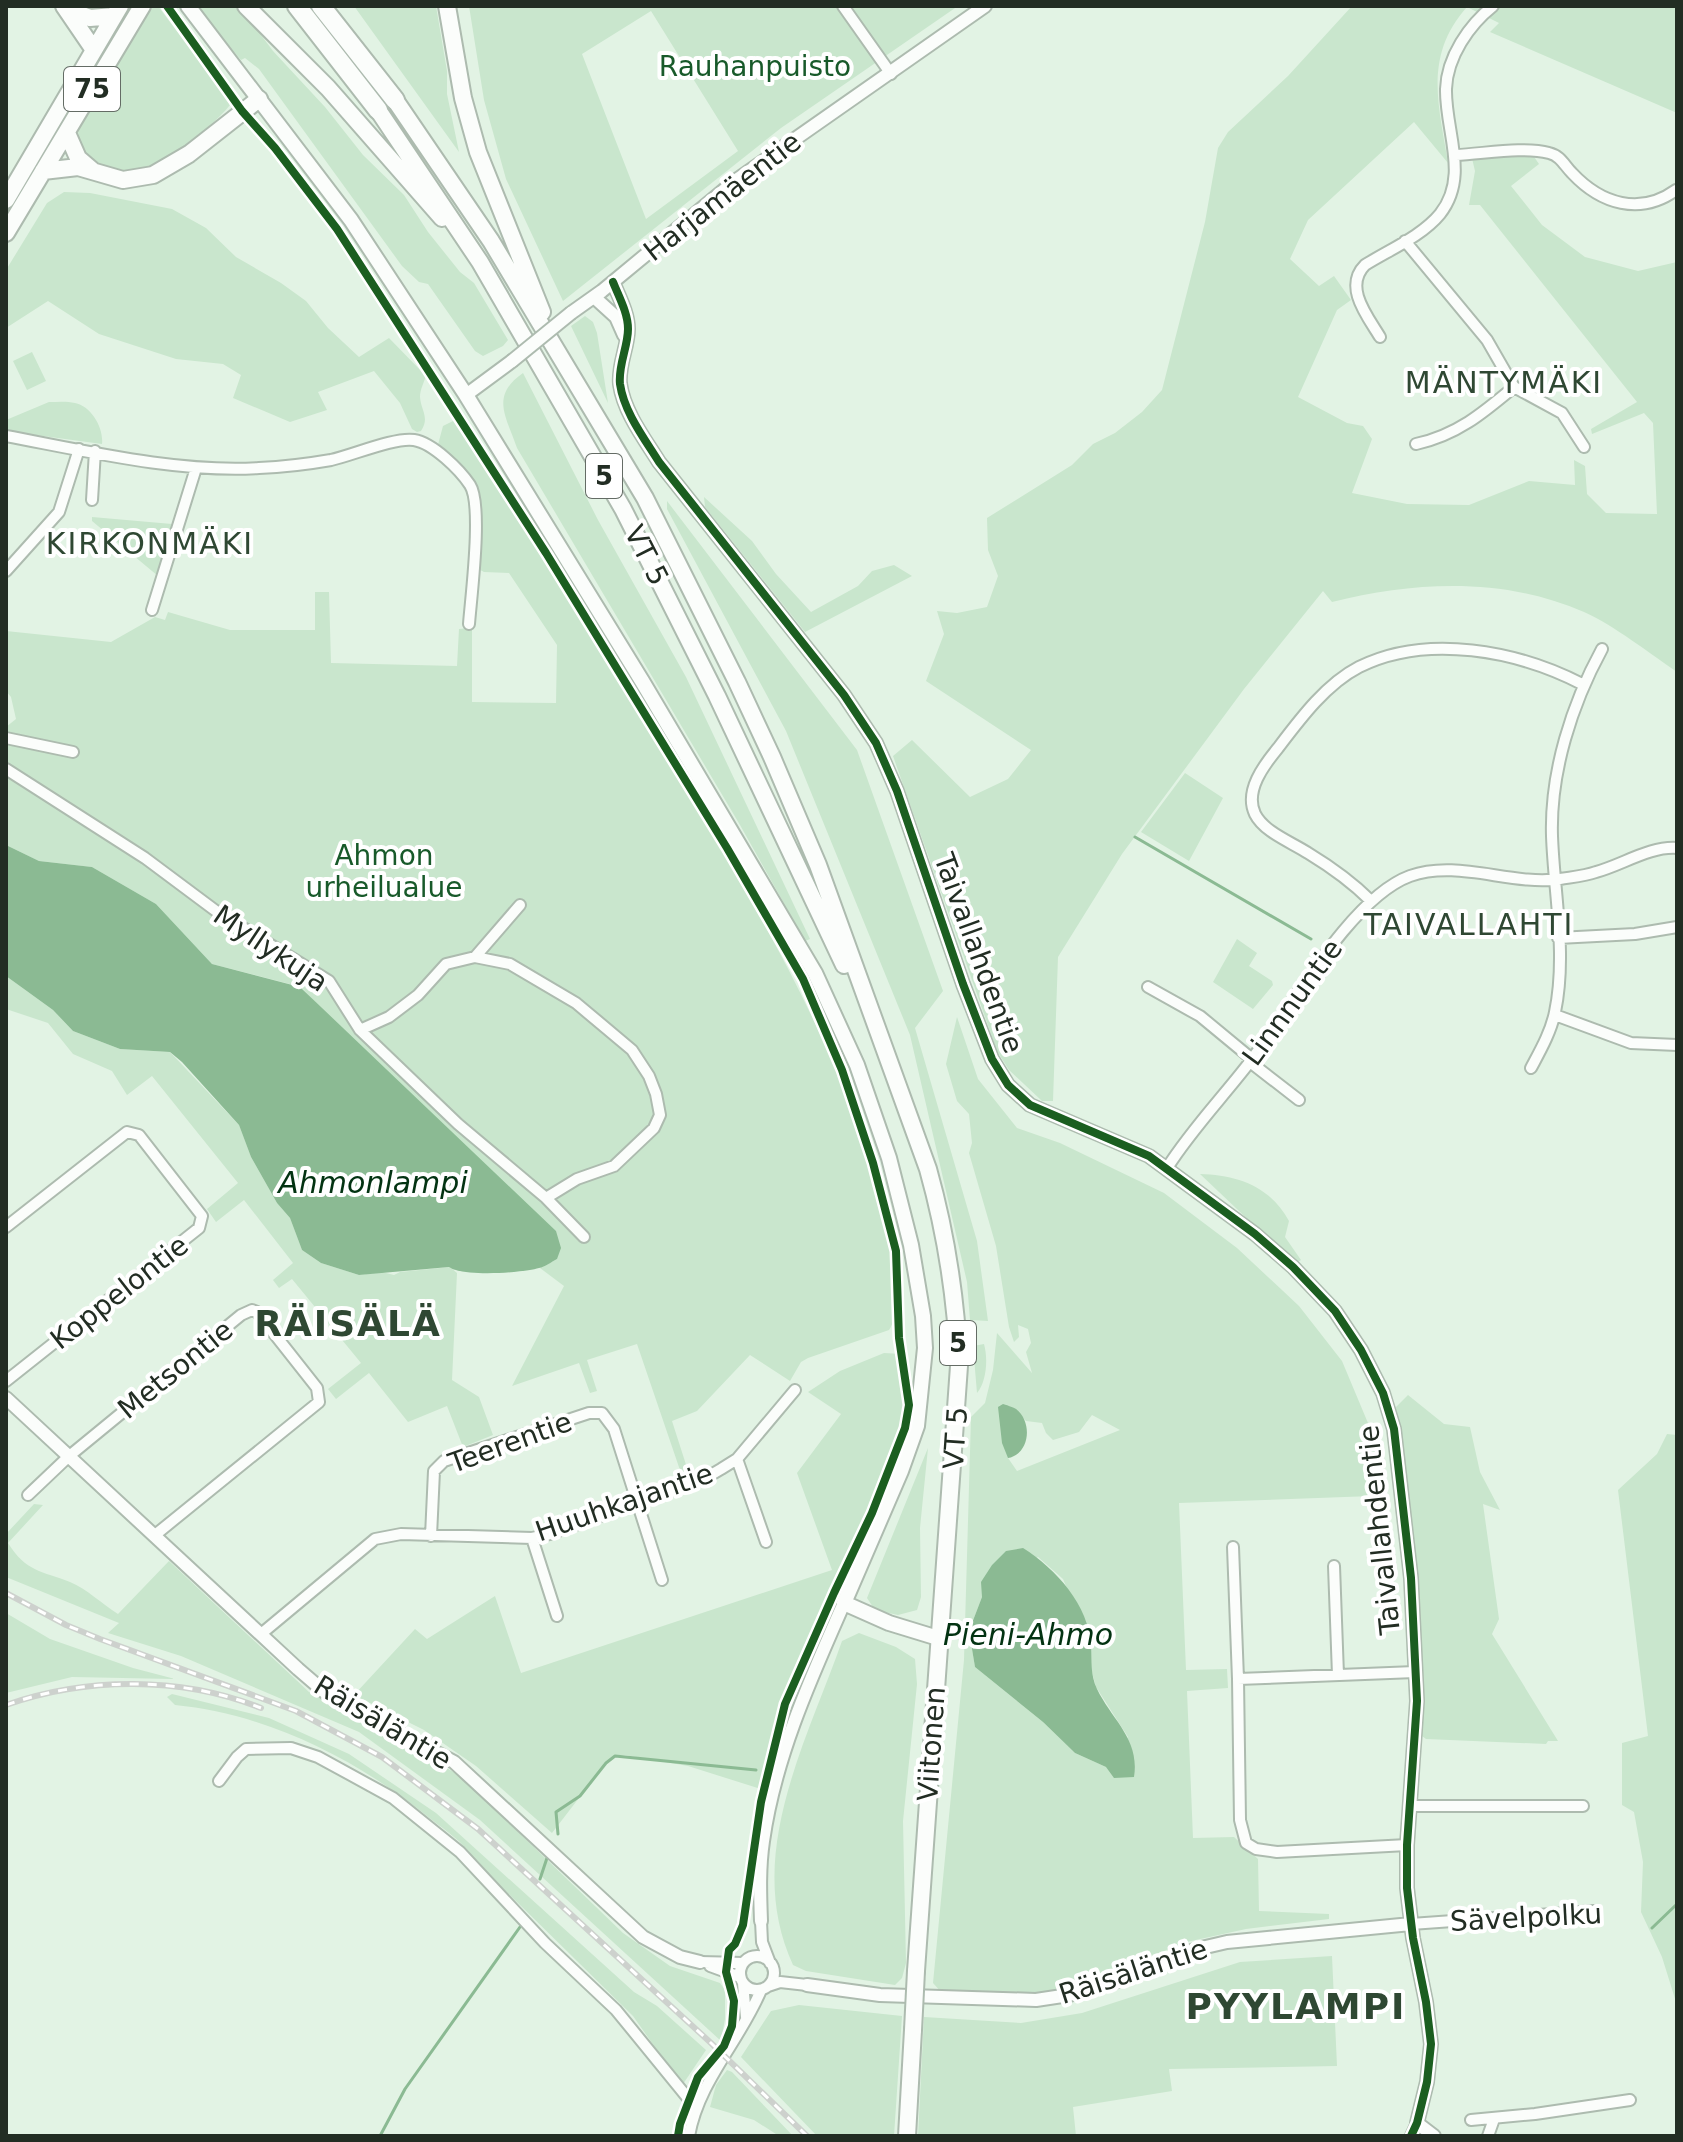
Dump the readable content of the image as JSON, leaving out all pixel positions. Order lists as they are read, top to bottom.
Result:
{
  "streets": {
    "highway": ["5", "VT 5"],
    "main road": ["75", "Viitonen"],
    "street": [
      "Harjamäentie",
      "Myllykuja",
      "Taivallahdentie",
      "Linnnuntie",
      "Koppelontie",
      "Metsontie",
      "Teerentie",
      "Huuhkajantie",
      "Räisäläntie",
      "Sävelpolku"
    ]
  },
  "crossings": [
    ["Harjamäentie", "Taivallahdentie"],
    ["VT 5", "Viitonen"],
    ["Taivallahdentie", "Linnnuntie"],
    ["Taivallahdentie", "Räisäläntie"],
    ["Taivallahdentie", "Sävelpolku"],
    ["Metsontie", "Räisäläntie"],
    ["Teerentie", "Huuhkajantie"],
    ["Huuhkajantie", "Räisäläntie"],
    ["Räisäläntie", "Sävelpolku"]
  ],
  "districts": [
    "MÄNTYMÄKI",
    "KIRKONMÄKI",
    "TAIVALLAHTI",
    "RÄISÄLÄ",
    "PYYLAMPI"
  ],
  "water": ["Ahmonlampi", "Pieni-Ahmo"],
  "parks": ["Rauhanpuisto", "Ahmon urheilualue"]
}
